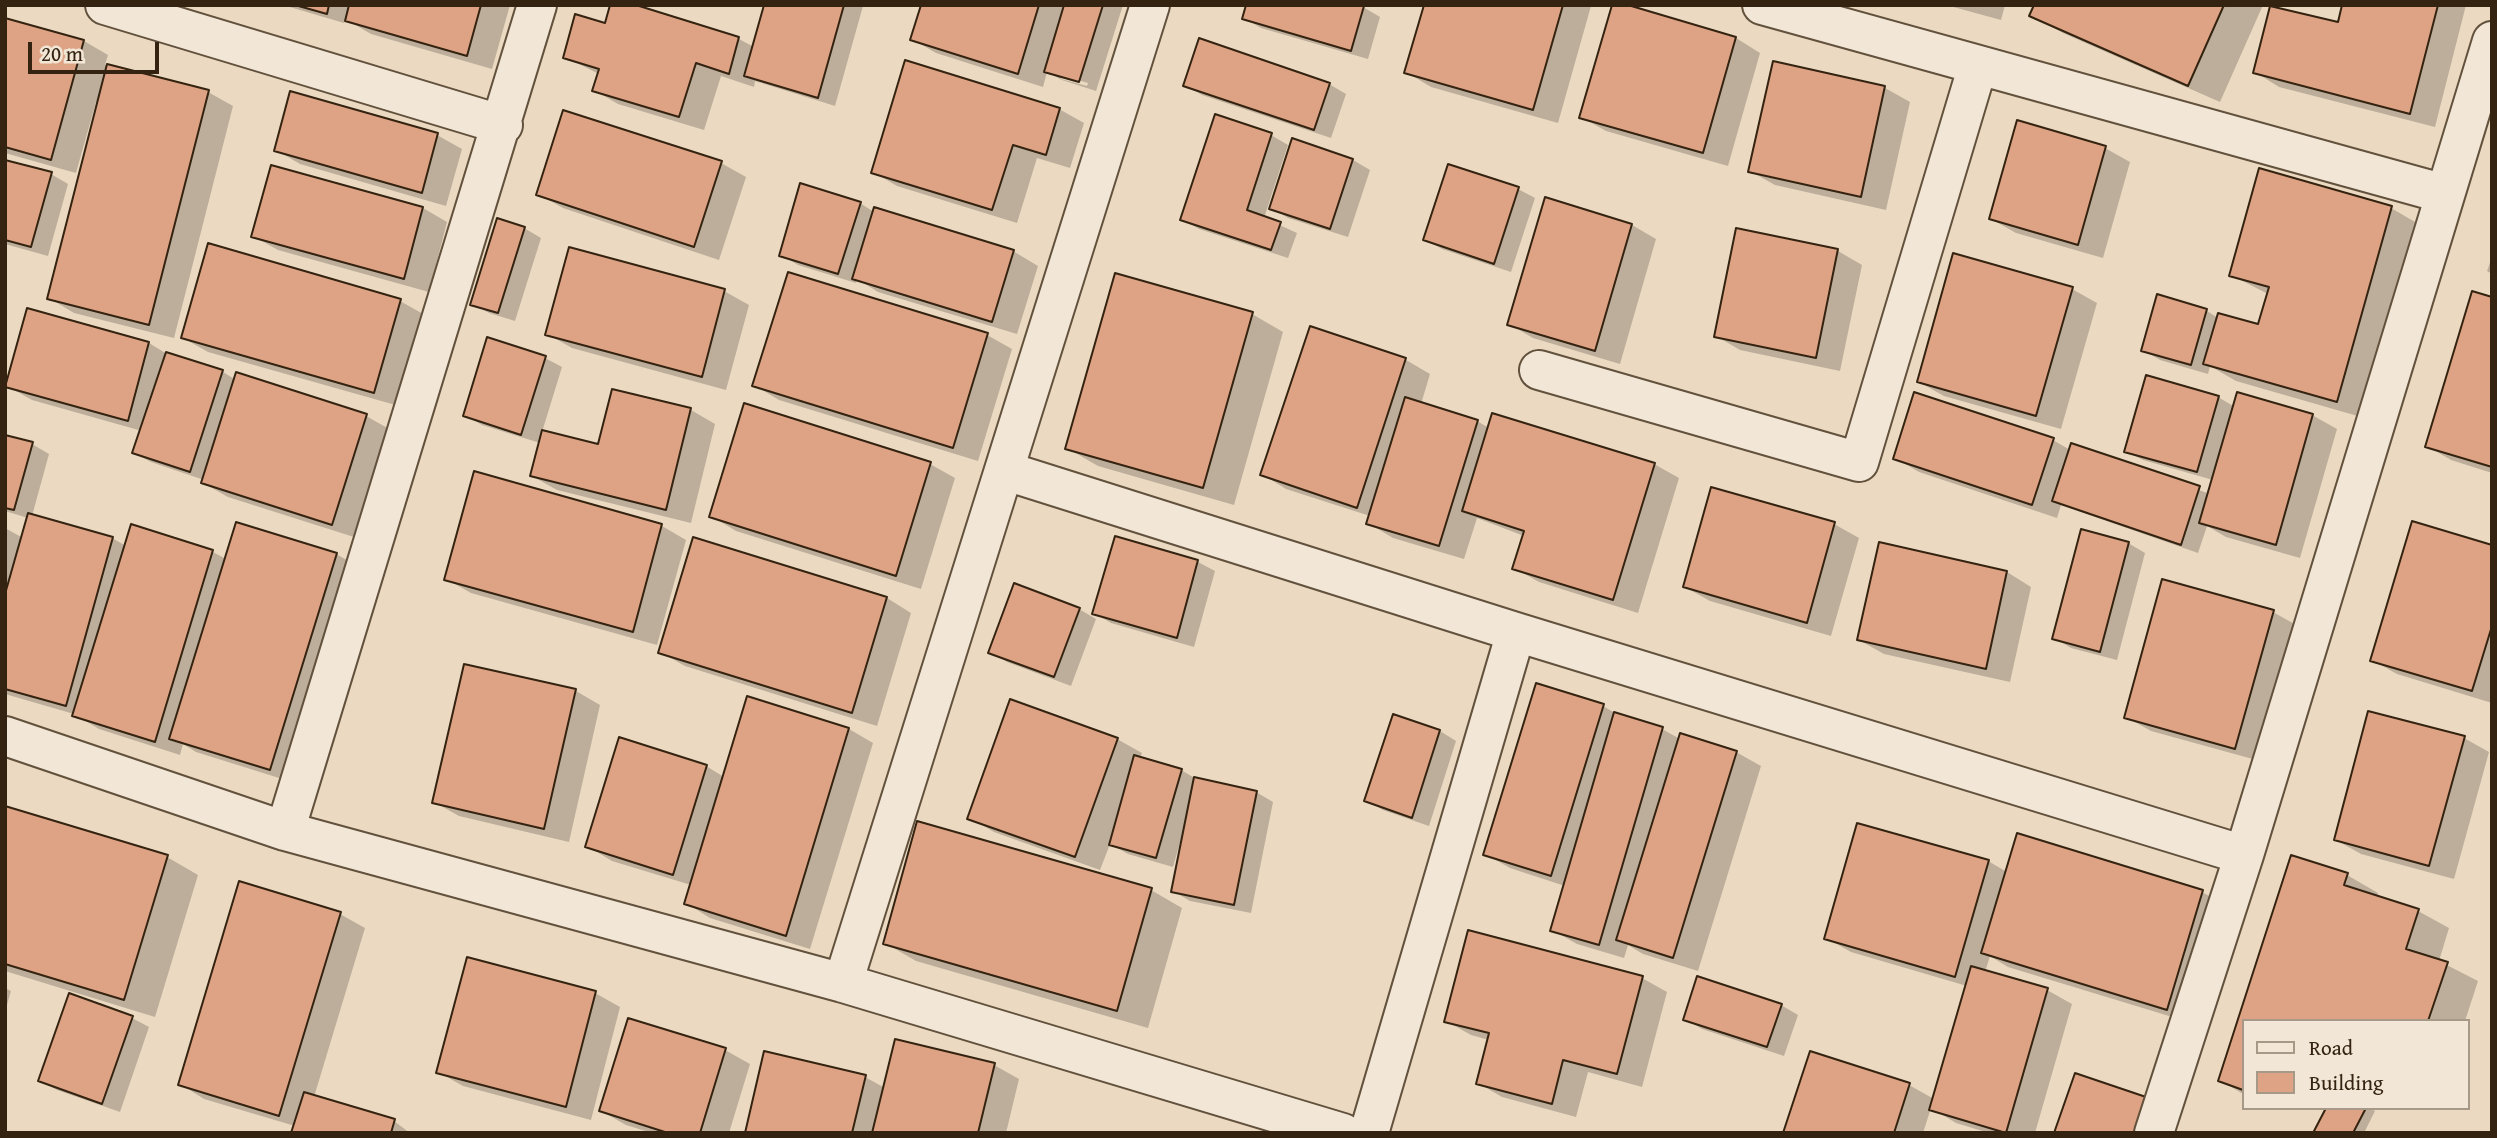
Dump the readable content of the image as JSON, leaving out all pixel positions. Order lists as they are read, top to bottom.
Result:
{
  "legend": ["Road", "Building"],
  "scale_bar": "20 m"
}
